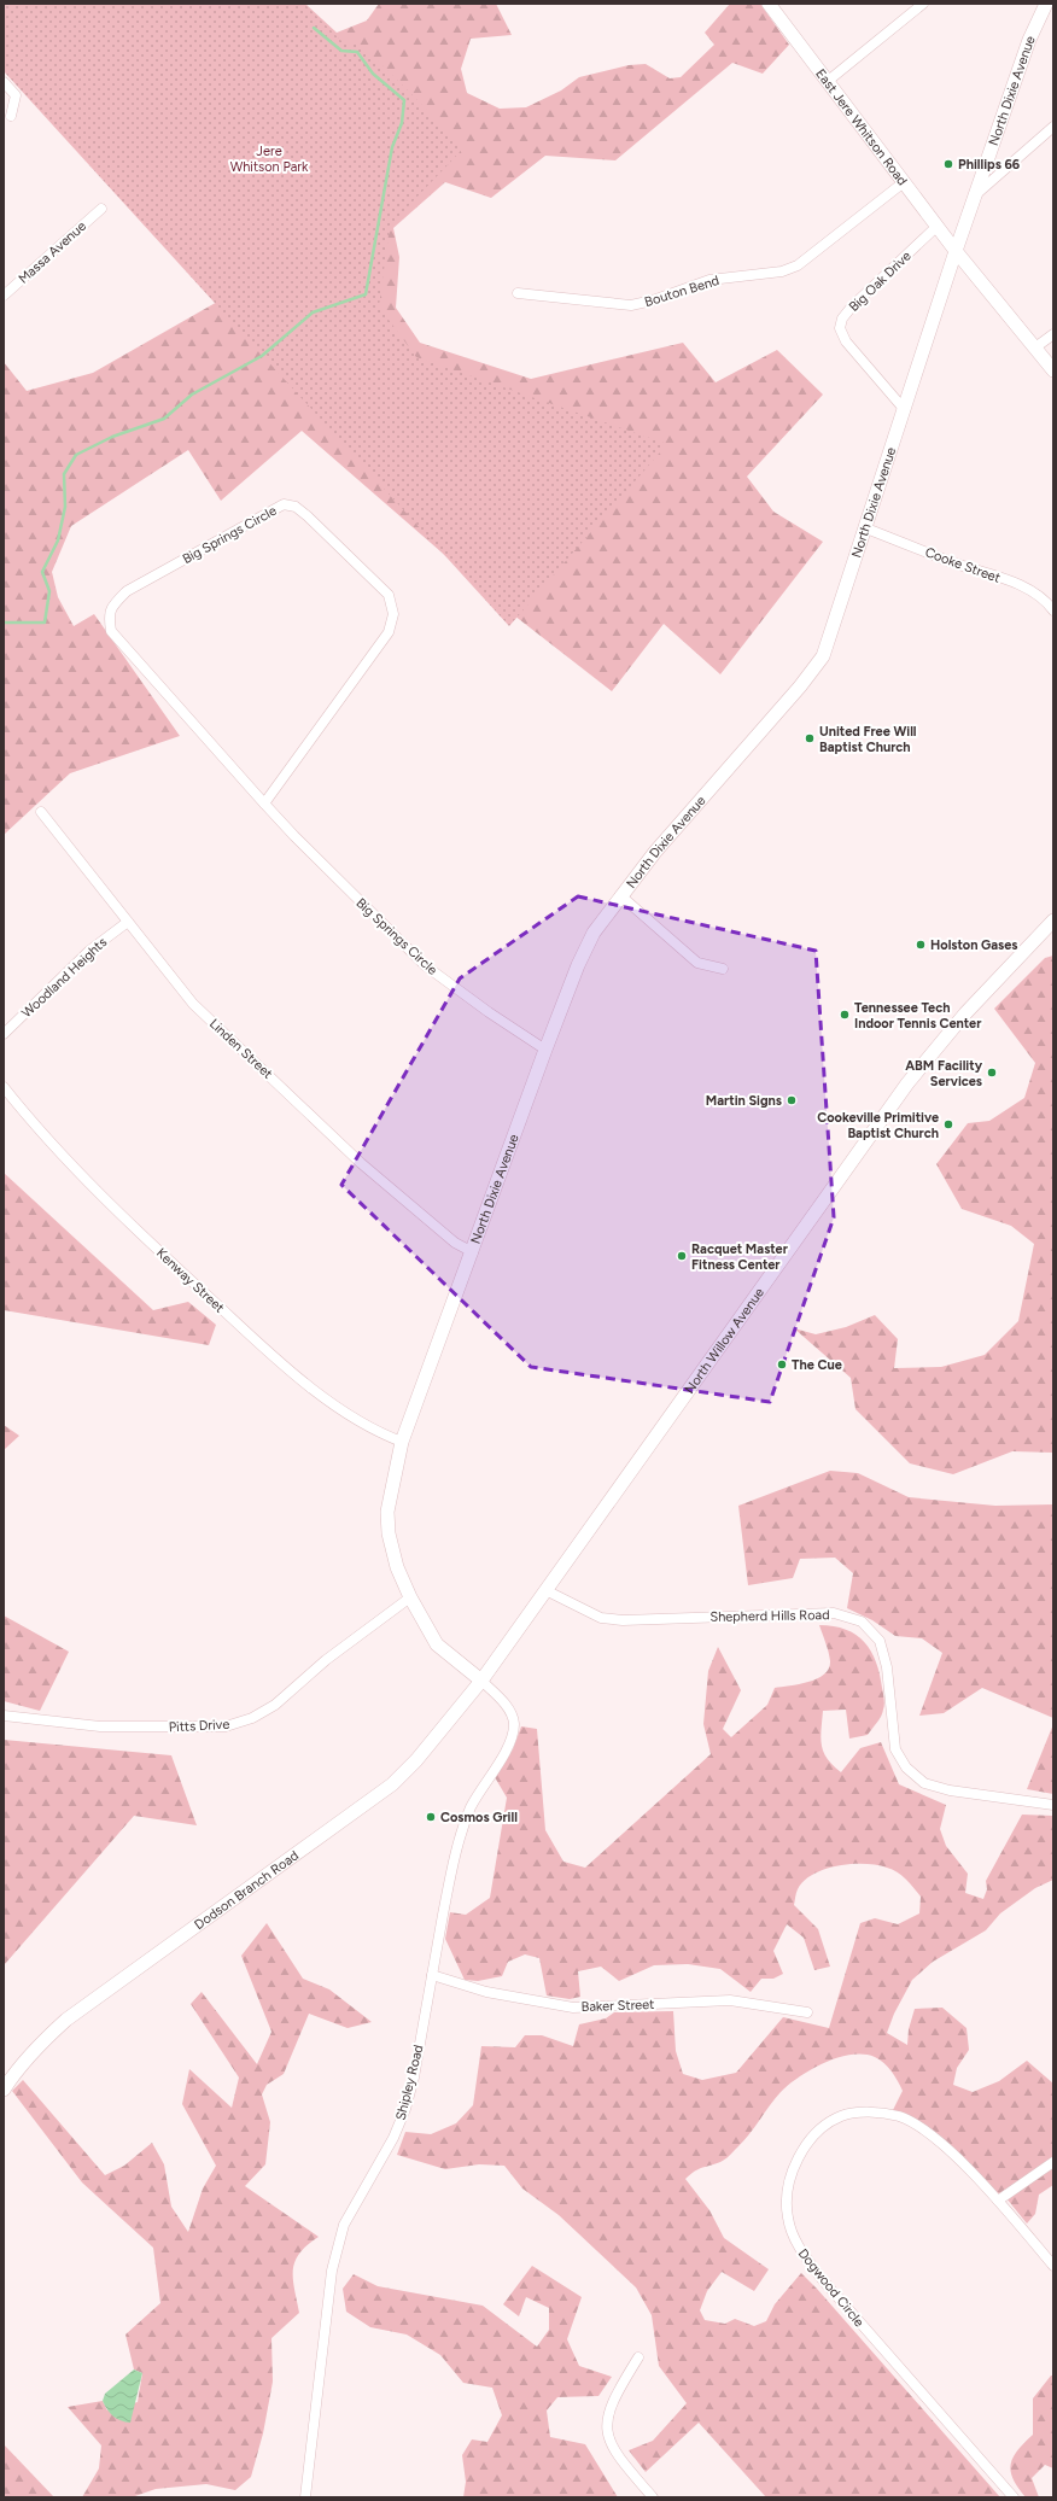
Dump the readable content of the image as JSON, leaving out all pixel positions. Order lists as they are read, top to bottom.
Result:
{
  "streets": {
    "street": [
      "North Dixie Avenue",
      "East Jere Whitson Road",
      "Massa Avenue",
      "Big Oak Drive",
      "Bouton Bend",
      "Big Springs Circle",
      "Cooke Street",
      "Woodland Heights",
      "Linden Street",
      "Kenway Street",
      "North Willow Avenue",
      "Shepherd Hills Road",
      "Pitts Drive",
      "Dodson Branch Road",
      "Baker Street",
      "Shipley Road",
      "Dogwood Circle"
    ]
  },
  "crossings": [
    ["North Dixie Avenue", "East Jere Whitson Road"],
    ["North Dixie Avenue", "Big Oak Drive"],
    ["North Dixie Avenue", "Big Springs Circle"],
    ["North Dixie Avenue", "Cooke Street"],
    ["North Dixie Avenue", "Linden Street"],
    ["North Dixie Avenue", "Kenway Street"],
    ["North Dixie Avenue", "North Willow Avenue"],
    ["North Dixie Avenue", "Pitts Drive"],
    ["North Dixie Avenue", "Dodson Branch Road"],
    ["North Dixie Avenue", "Shipley Road"],
    ["East Jere Whitson Road", "Big Oak Drive"],
    ["East Jere Whitson Road", "Bouton Bend"],
    ["Woodland Heights", "Linden Street"],
    ["North Willow Avenue", "Shepherd Hills Road"],
    ["North Willow Avenue", "Dodson Branch Road"],
    ["North Willow Avenue", "Shipley Road"],
    ["Dodson Branch Road", "Shipley Road"],
    ["Baker Street", "Shipley Road"]
  ],
  "parks": ["Jere Whitson Park"],
  "places": [
    "Phillips 66",
    "United Free Will Baptist Church",
    "Holston Gases",
    "Tennessee Tech Indoor Tennis Center",
    "ABM Facility Services",
    "Martin Signs",
    "Cookeville Primitive Baptist Church",
    "Racquet Master Fitness Center",
    "The Cue",
    "Cosmos Grill"
  ]
}
